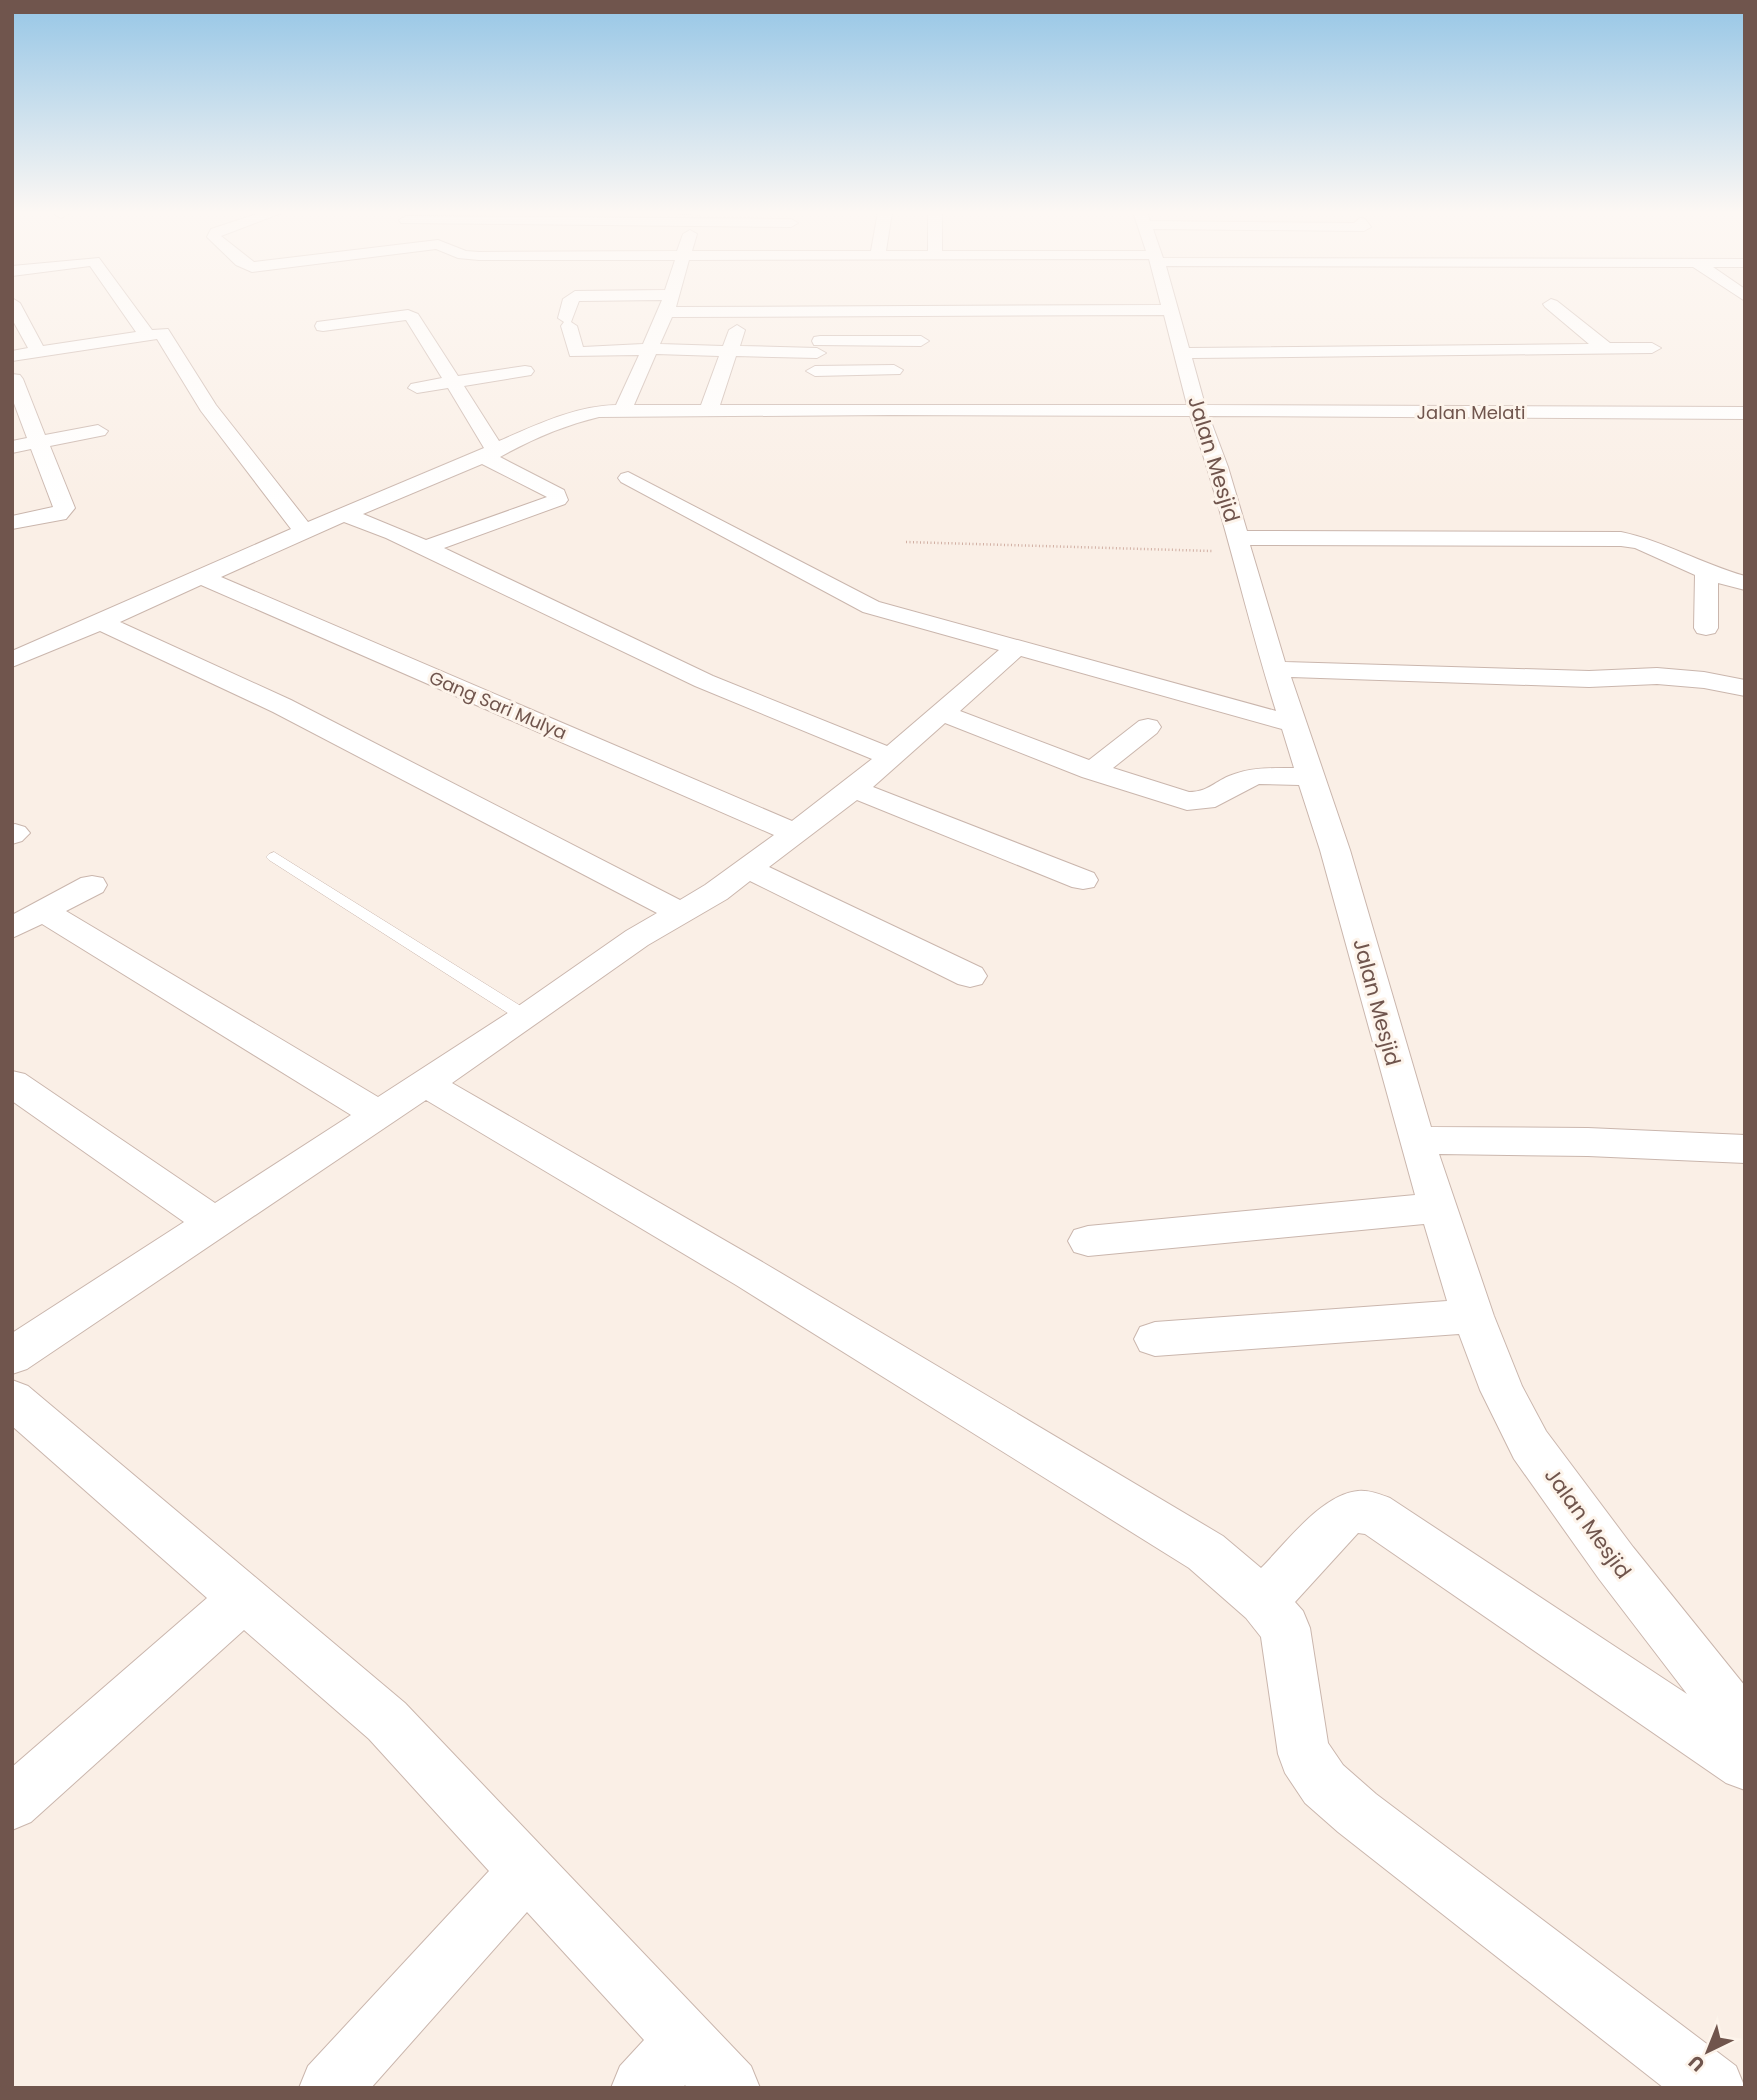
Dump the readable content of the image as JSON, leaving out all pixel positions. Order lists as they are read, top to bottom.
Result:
{
  "streets": {
    "street": ["Jalan Melati", "Jalan Mesjid", "Gang Sari Mulya"]
  },
  "crossings": [
    ["Jalan Melati", "Jalan Mesjid"]
  ],
  "north": "bottom left"
}
